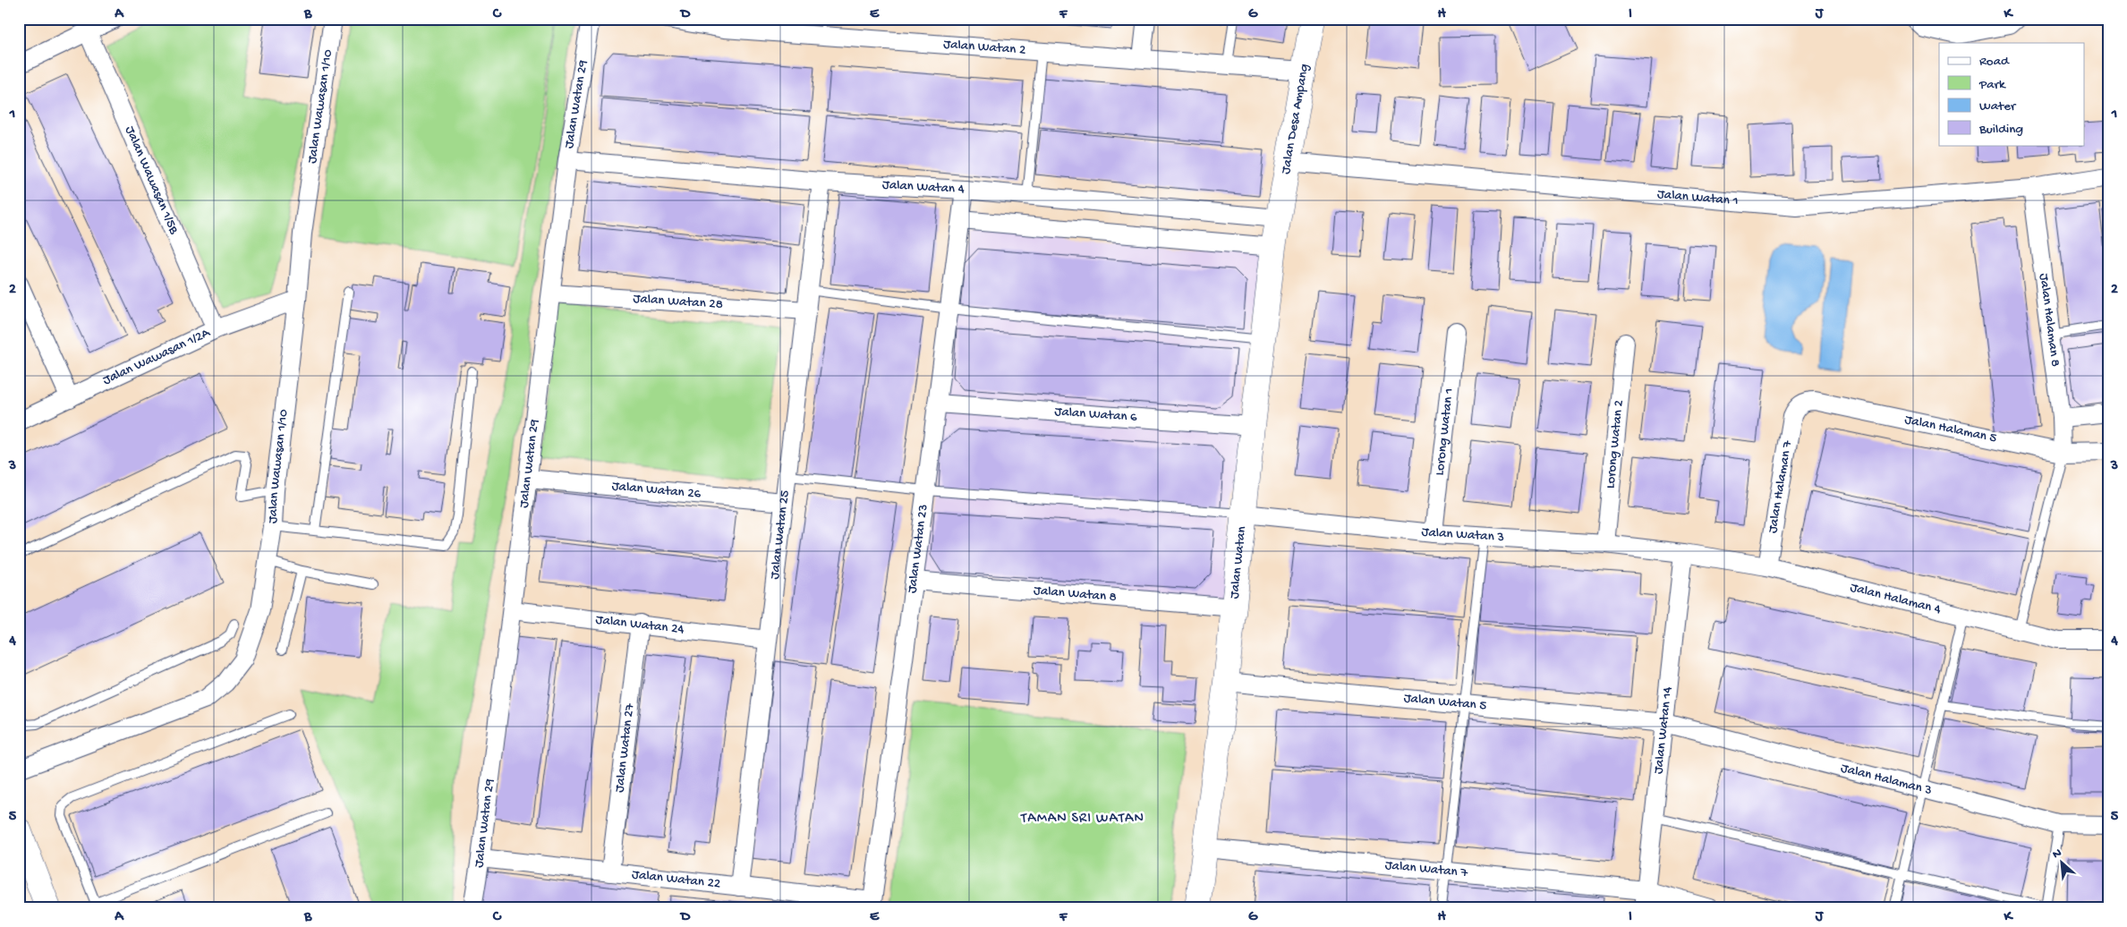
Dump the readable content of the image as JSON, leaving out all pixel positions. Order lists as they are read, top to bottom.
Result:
{
  "streets": {
    "street": [
      "Jalan Watan 2",
      "Jalan Watan 29",
      "Jalan Wawasan 1/10",
      "Jalan Desa Ampang",
      "Jalan Wawasan 1/5B",
      "Jalan Watan 4",
      "Jalan Watan 1",
      "Jalan Watan 28",
      "Jalan Halaman 8",
      "Jalan Wawasan 1/2A",
      "Jalan Watan 6",
      "Jalan Halaman 5",
      "Lorong Watan 1",
      "Lorong Watan 2",
      "Jalan Halaman 7",
      "Jalan Watan 26",
      "Jalan Watan 25",
      "Jalan Watan 3",
      "Jalan Watan 23",
      "Jalan Watan",
      "Jalan Watan 8",
      "Jalan Halaman 4",
      "Jalan Watan 24",
      "Jalan Watan 5",
      "Jalan Watan 14",
      "Jalan Watan 27",
      "Jalan Halaman 3",
      "Jalan Watan 7",
      "Jalan Watan 22"
    ]
  },
  "crossings": [
    ["Jalan Watan 2", "Jalan Desa Ampang"],
    ["Jalan Watan 29", "Jalan Watan 4"],
    ["Jalan Watan 29", "Jalan Watan 28"],
    ["Jalan Watan 29", "Jalan Watan 26"],
    ["Jalan Watan 29", "Jalan Watan 24"],
    ["Jalan Watan 29", "Jalan Watan 22"],
    ["Jalan Wawasan 1/10", "Jalan Wawasan 1/2A"],
    ["Jalan Desa Ampang", "Jalan Watan 4"],
    ["Jalan Desa Ampang", "Jalan Watan 1"],
    ["Jalan Desa Ampang", "Jalan Watan"],
    ["Jalan Wawasan 1/5B", "Jalan Wawasan 1/2A"],
    ["Jalan Watan 4", "Jalan Watan 25"],
    ["Jalan Watan 4", "Jalan Watan 23"],
    ["Jalan Watan 4", "Jalan Watan"],
    ["Jalan Watan 1", "Jalan Halaman 8"],
    ["Jalan Watan 28", "Jalan Watan 25"],
    ["Jalan Halaman 8", "Jalan Halaman 5"],
    ["Jalan Watan 6", "Jalan Watan 23"],
    ["Jalan Watan 6", "Jalan Watan"],
    ["Jalan Halaman 5", "Jalan Halaman 7"],
    ["Lorong Watan 1", "Jalan Watan 3"],
    ["Lorong Watan 2", "Jalan Watan 3"],
    ["Jalan Halaman 7", "Jalan Halaman 4"],
    ["Jalan Watan 26", "Jalan Watan 25"],
    ["Jalan Watan 25", "Jalan Watan 24"],
    ["Jalan Watan 25", "Jalan Watan 22"],
    ["Jalan Watan 3", "Jalan Watan"],
    ["Jalan Watan 3", "Jalan Halaman 4"],
    ["Jalan Watan 3", "Jalan Watan 14"],
    ["Jalan Watan 23", "Jalan Watan 8"],
    ["Jalan Watan 23", "Jalan Watan 22"],
    ["Jalan Watan", "Jalan Watan 8"],
    ["Jalan Watan", "Jalan Watan 5"],
    ["Jalan Watan", "Jalan Watan 7"],
    ["Jalan Halaman 4", "Jalan Watan 14"],
    ["Jalan Watan 24", "Jalan Watan 27"],
    ["Jalan Watan 5", "Jalan Watan 14"],
    ["Jalan Watan 5", "Jalan Halaman 3"],
    ["Jalan Watan 14", "Jalan Halaman 3"],
    ["Jalan Watan 14", "Jalan Watan 7"],
    ["Jalan Watan 27", "Jalan Watan 22"]
  ],
  "districts": ["TAMAN SRI WATAN"],
  "legend": [
    "Road",
    "Park",
    "Water",
    "Building"
  ],
  "north": "top left",
  "grid": {
    "columns": [
      "A",
      "B",
      "C",
      "D",
      "E",
      "F",
      "G",
      "H",
      "I",
      "J",
      "K"
    ],
    "rows": [
      "1",
      "2",
      "3",
      "4",
      "5"
    ]
  }
}
